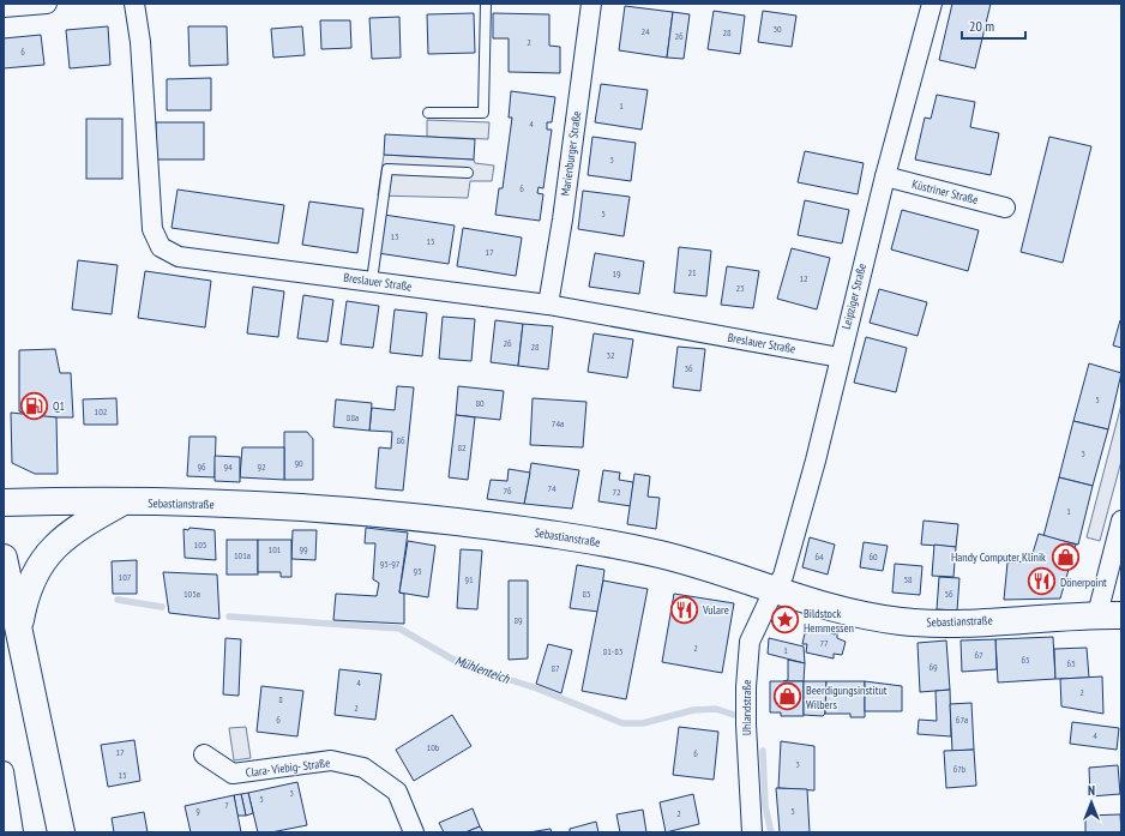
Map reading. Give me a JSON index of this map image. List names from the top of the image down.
{
  "streets": {
    "street": [
      "Marienburger Straße",
      "Küstriner Straße",
      "Breslauer Straße",
      "Leipziger Straße",
      "Sebastianstraße",
      "Uhlandstraße",
      "Clara- Viebig- Straße"
    ]
  },
  "crossings": [
    ["Marienburger Straße", "Breslauer Straße"],
    ["Küstriner Straße", "Leipziger Straße"],
    ["Breslauer Straße", "Leipziger Straße"],
    ["Leipziger Straße", "Sebastianstraße"],
    ["Leipziger Straße", "Uhlandstraße"],
    ["Sebastianstraße", "Uhlandstraße"]
  ],
  "water": ["Mühlenteich"],
  "places": {
    "fuel station": ["Q1"],
    "shop": ["Handy Computer Klinik", "Beerdigungsinstitut Wilbers"],
    "restaurant": ["Dönerpoint", "Vulare"],
    "place": ["Bildstock Hemmessen"]
  },
  "house_numbers": [
    "30",
    "24",
    "28",
    "26",
    "2",
    "6",
    "1",
    "4",
    "3",
    "6",
    "5",
    "13",
    "15",
    "17",
    "21",
    "19",
    "12",
    "23",
    "26",
    "28",
    "32",
    "36",
    "5",
    "80",
    "102",
    "88a",
    "74a",
    "86",
    "82",
    "3",
    "90",
    "96",
    "94",
    "92",
    "74",
    "76",
    "72",
    "1",
    "105",
    "101",
    "99",
    "101a",
    "64",
    "60",
    "95-97",
    "93",
    "107",
    "91",
    "58",
    "105a",
    "85",
    "56",
    "89",
    "77",
    "2",
    "1",
    "81-83",
    "67",
    "65",
    "63",
    "69",
    "87",
    "4",
    "2",
    "8",
    "2",
    "6",
    "67a",
    "4",
    "10b",
    "17",
    "6",
    "3",
    "67b",
    "15",
    "3",
    "5",
    "7",
    "9",
    "5",
    "2"
  ],
  "scale_bar": "20 m",
  "north": "top"
}
